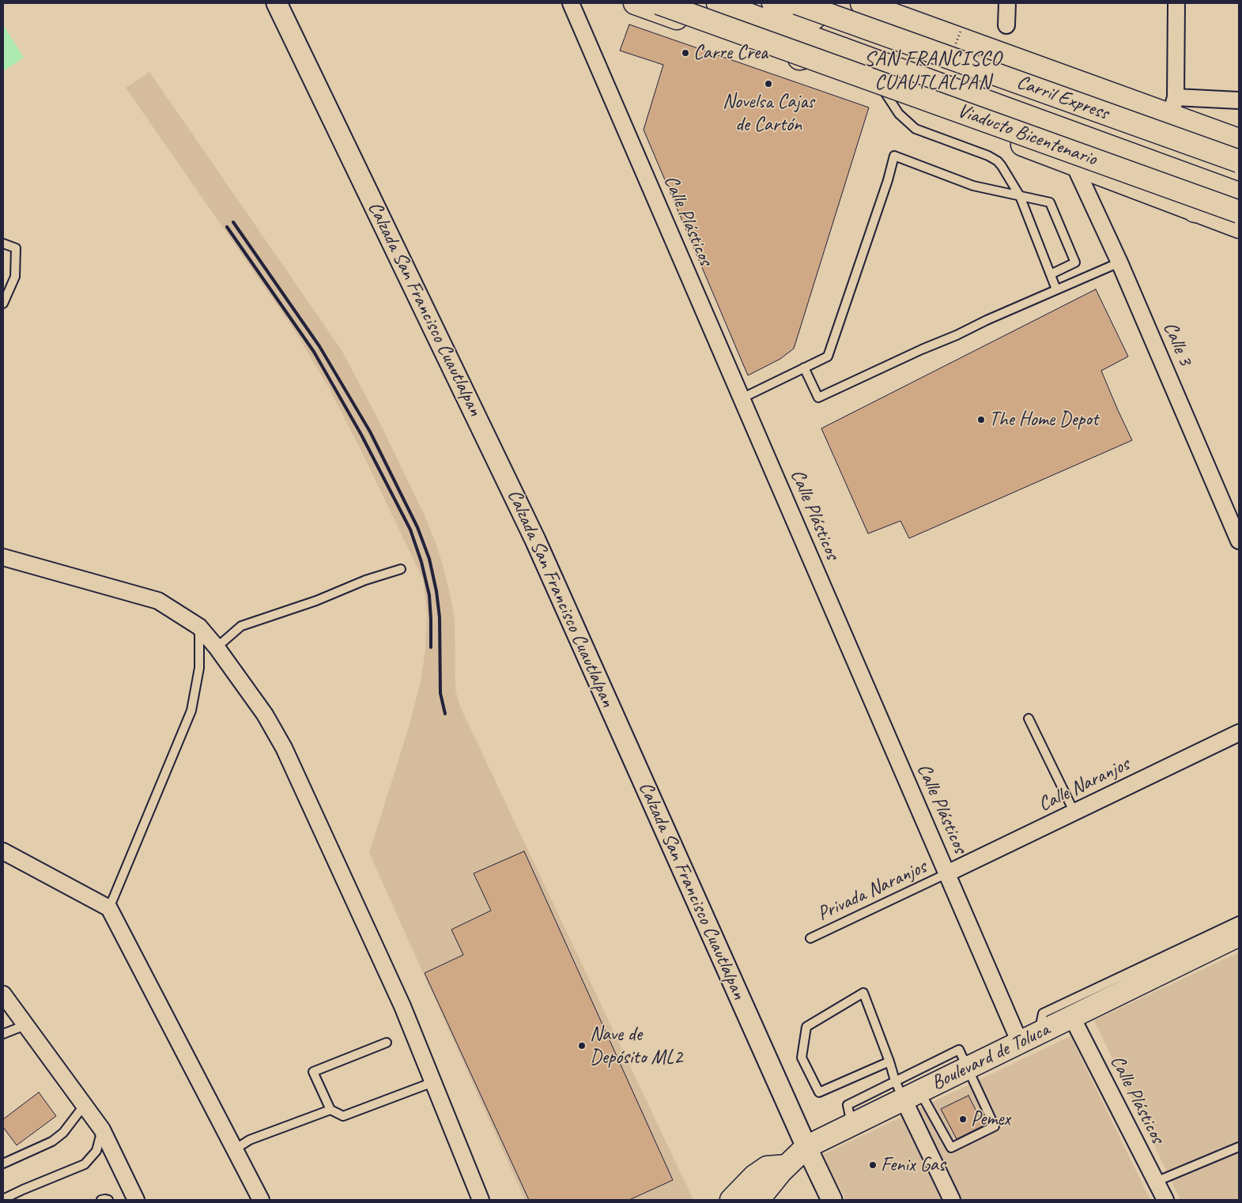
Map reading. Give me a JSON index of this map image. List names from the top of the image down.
{
  "streets": {
    "main road": ["Carril Express", "Viaducto Bicentenario", "Boulevard de Toluca"],
    "street": [
      "Calle Plásticos",
      "Calzada San Francisco Cuautlalpan",
      "Calle 3",
      "Calle Naranjos"
    ],
    "lane": ["Privada Naranjos"]
  },
  "crossings": [
    ["Calle Plásticos", "Calle Naranjos"],
    ["Calle Plásticos", "Privada Naranjos"],
    ["Calle Plásticos", "Boulevard de Toluca"],
    ["Calzada San Francisco Cuautlalpan", "Boulevard de Toluca"],
    ["Calle Naranjos", "Privada Naranjos"]
  ],
  "districts": ["SAN FRANCISCO CUAUTLALPAN"],
  "places": [
    "Carre Crea",
    "Novelsa Cajas de Cartón",
    "The Home Depot",
    "Nave de Depósito ML2",
    "Pemex",
    "Fenix Gas"
  ]
}
